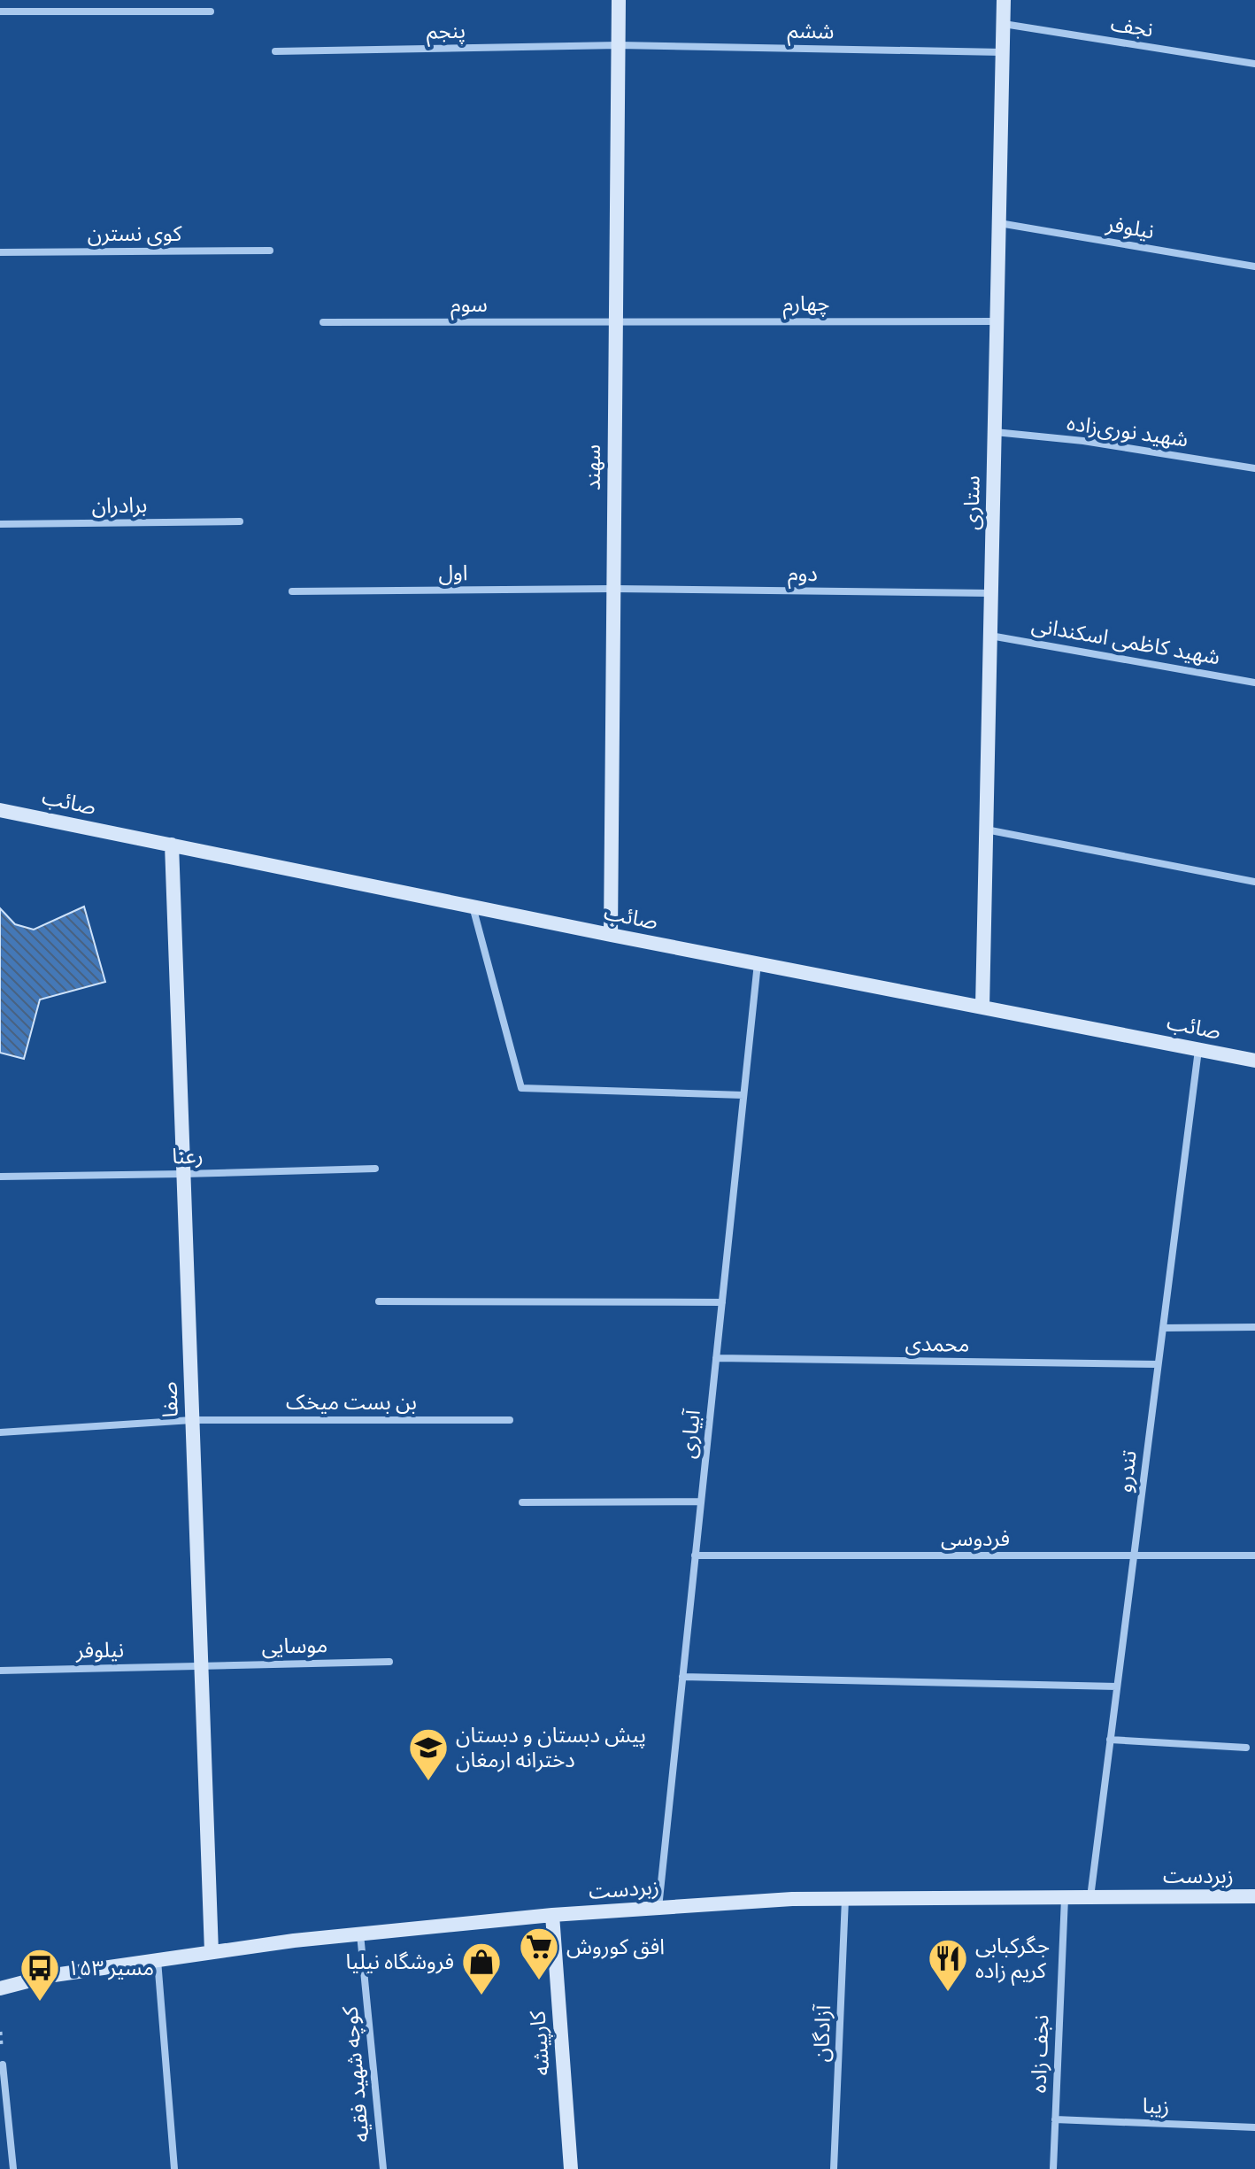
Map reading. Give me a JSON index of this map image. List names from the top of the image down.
{
  "streets": {
    "street": [
      "نجف",
      "پنجم",
      "ششم",
      "نیلوفر",
      "کوی نسترن",
      "چهارم",
      "سوم",
      "شهید نوری‌زاده",
      "سهند",
      "ستاری",
      "برادران",
      "اول",
      "دوم",
      "شهید کاظمی اسکندانی",
      "صائب",
      "رعنا",
      "محمدی",
      "صفا",
      "بن بست میخک",
      "آبیاری",
      "تندرو",
      "فردوسی",
      "موسایی",
      "زبردست",
      "آزادگان",
      "کارپیشه",
      "نجف زاده",
      "کوچه شهید فقیه",
      "زیبا"
    ]
  },
  "crossings": [
    ["نجف", "ستاری"],
    ["پنجم", "ششم"],
    ["پنجم", "سهند"],
    ["ششم", "سهند"],
    ["ششم", "ستاری"],
    ["نیلوفر", "ستاری"],
    ["نیلوفر", "صفا"],
    ["نیلوفر", "موسایی"],
    ["چهارم", "سوم"],
    ["چهارم", "سهند"],
    ["چهارم", "ستاری"],
    ["سوم", "سهند"],
    ["شهید نوری‌زاده", "ستاری"],
    ["سهند", "اول"],
    ["سهند", "دوم"],
    ["سهند", "صائب"],
    ["ستاری", "دوم"],
    ["ستاری", "شهید کاظمی اسکندانی"],
    ["ستاری", "صائب"],
    ["اول", "دوم"],
    ["صائب", "صفا"],
    ["صائب", "آبیاری"],
    ["صائب", "تندرو"],
    ["رعنا", "صفا"],
    ["محمدی", "آبیاری"],
    ["محمدی", "تندرو"],
    ["صفا", "بن بست میخک"],
    ["صفا", "موسایی"],
    ["صفا", "زبردست"],
    ["آبیاری", "فردوسی"],
    ["آبیاری", "زبردست"],
    ["تندرو", "فردوسی"],
    ["تندرو", "زبردست"],
    ["زبردست", "آزادگان"],
    ["زبردست", "کارپیشه"],
    ["زبردست", "نجف زاده"],
    ["زبردست", "کوچه شهید فقیه"],
    ["نجف زاده", "زیبا"]
  ],
  "places": {
    "school or university": ["پیش دبستان و دبستان دخترانه ارمغان"],
    "supermarket": ["افق کوروش"],
    "restaurant": ["جگرکبابی کریم زاده"],
    "shop": ["فروشگاه نیلیا"],
    "bus stop": ["مسیر ۱۵۳"]
  }
}
